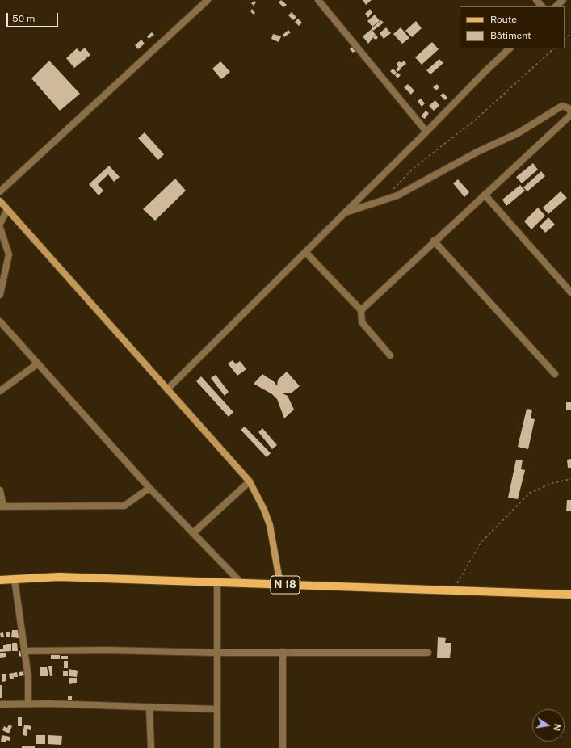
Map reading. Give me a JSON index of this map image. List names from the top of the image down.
{
  "streets": {
    "main road": ["N 18"]
  },
  "legend": ["Route", "Bâtiment"],
  "scale_bar": "50 m",
  "north": "right"
}
